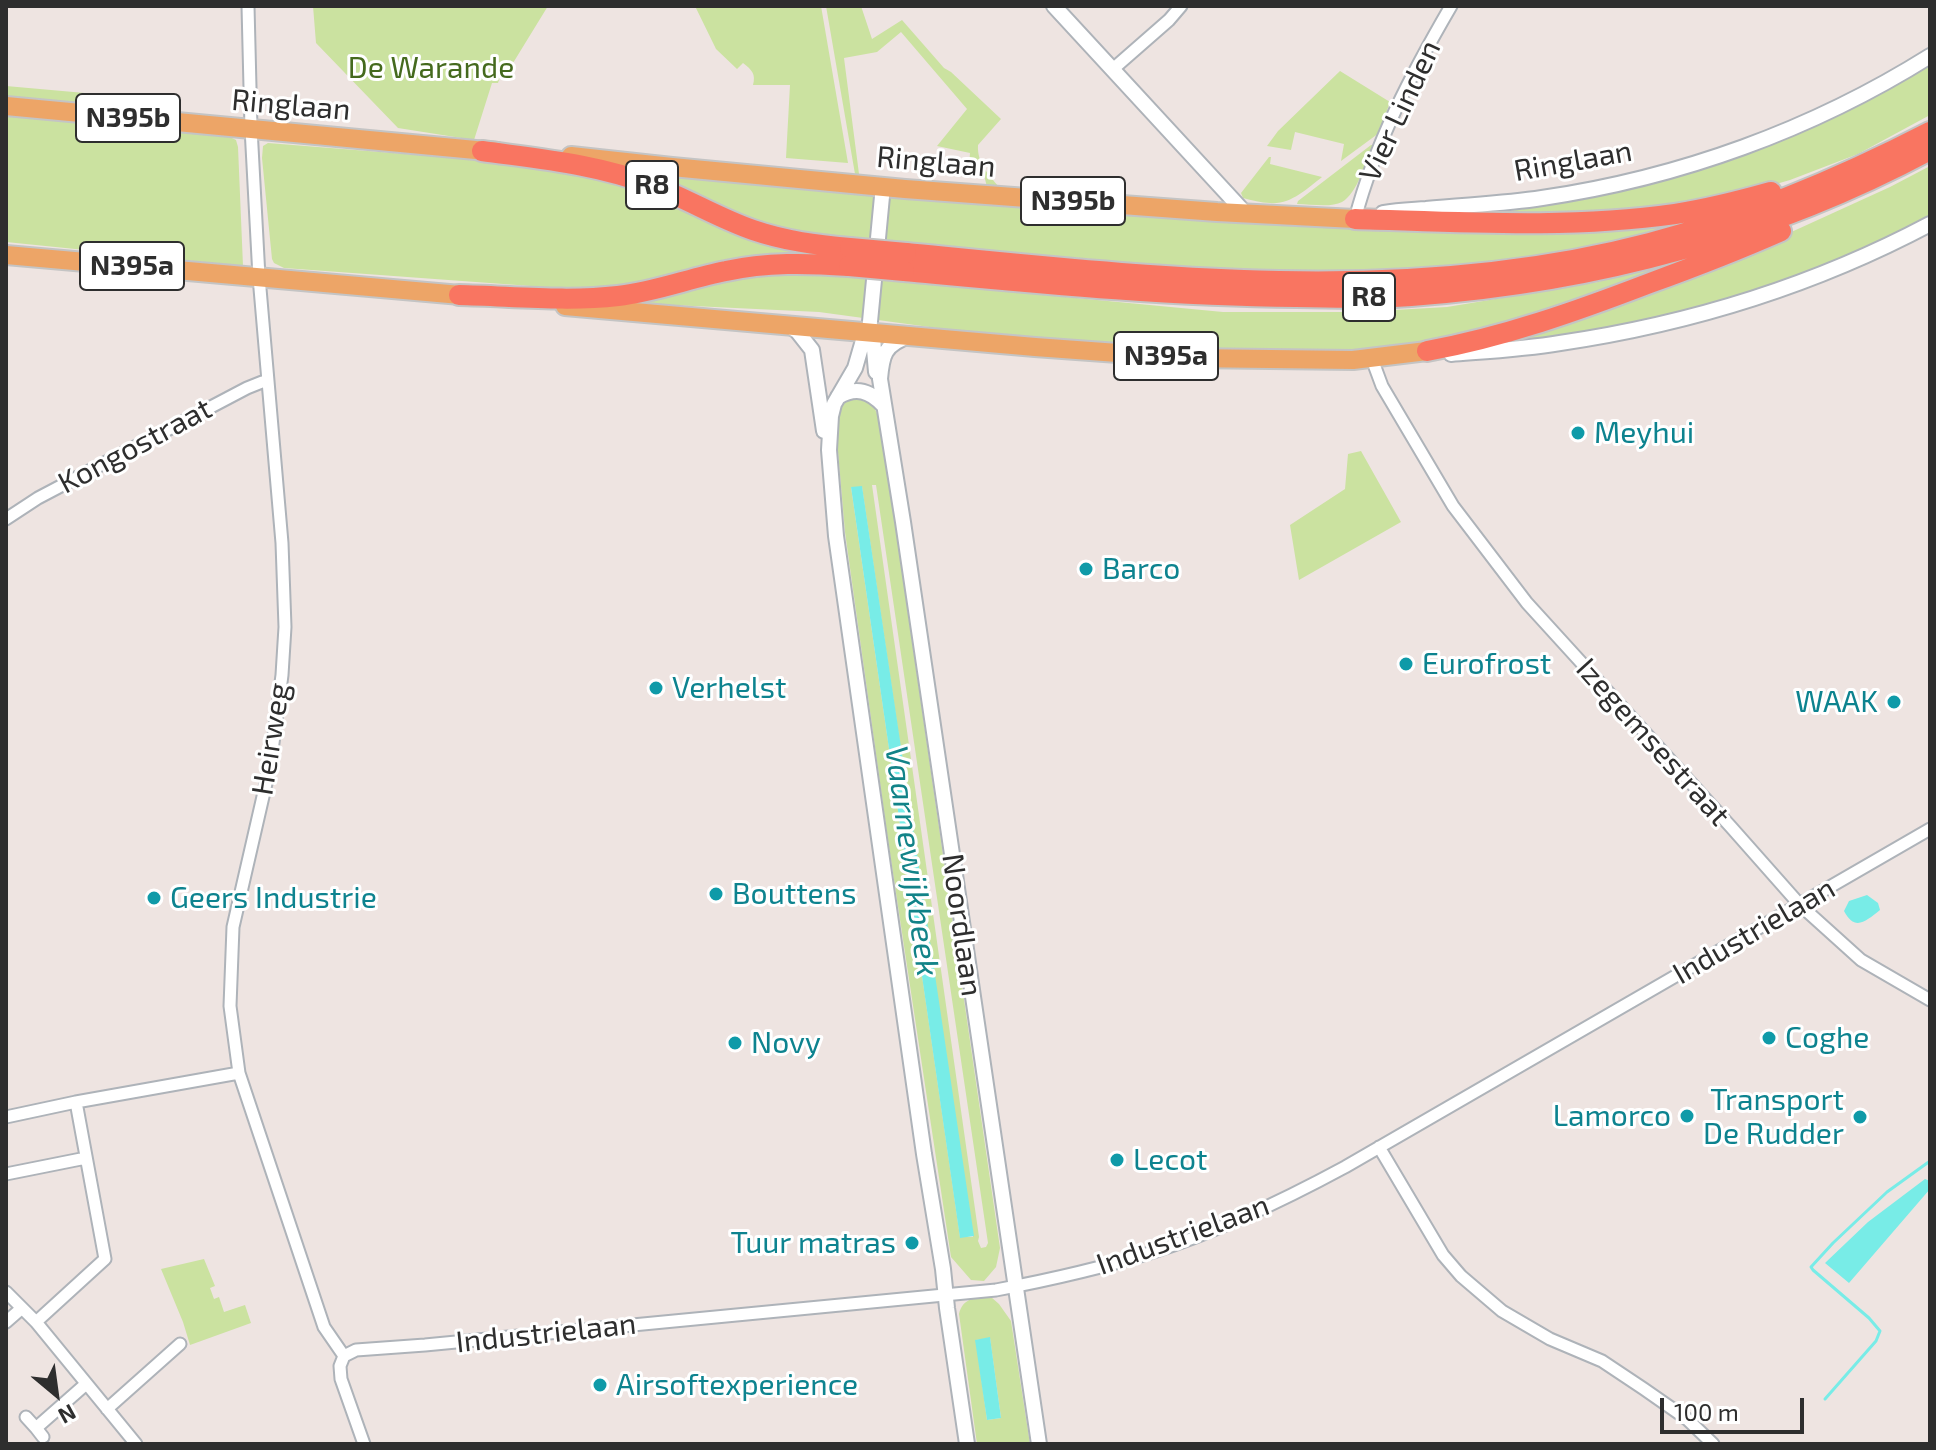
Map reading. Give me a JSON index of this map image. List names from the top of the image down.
{
  "streets": {
    "highway": ["R8"],
    "main road": ["Ringlaan", "N395b", "N395a"],
    "street": [
      "Vier Linden",
      "Kongostraat",
      "Heirweg",
      "Izegemsestraat",
      "Noordlaan",
      "Industrielaan"
    ]
  },
  "crossings": [
    ["Ringlaan", "Vier Linden"],
    ["Ringlaan", "R8"],
    ["Ringlaan", "Heirweg"],
    ["Ringlaan", "Noordlaan"],
    ["Vier Linden", "R8"],
    ["R8", "N395a"],
    ["N395a", "Heirweg"],
    ["N395a", "Izegemsestraat"],
    ["N395a", "Noordlaan"],
    ["Kongostraat", "Heirweg"],
    ["Heirweg", "Industrielaan"],
    ["Izegemsestraat", "Industrielaan"],
    ["Noordlaan", "Industrielaan"]
  ],
  "water": ["Vaarnewijkbeek"],
  "parks": ["De Warande"],
  "places": [
    "Meyhui",
    "Barco",
    "Eurofrost",
    "Verhelst",
    "WAAK",
    "Bouttens",
    "Geers Industrie",
    "Coghe",
    "Novy",
    "Lamorco",
    "Transport De Rudder",
    "Lecot",
    "Tuur matras",
    "Airsoftexperience"
  ],
  "scale_bar": "100 m",
  "north": "bottom right"
}
